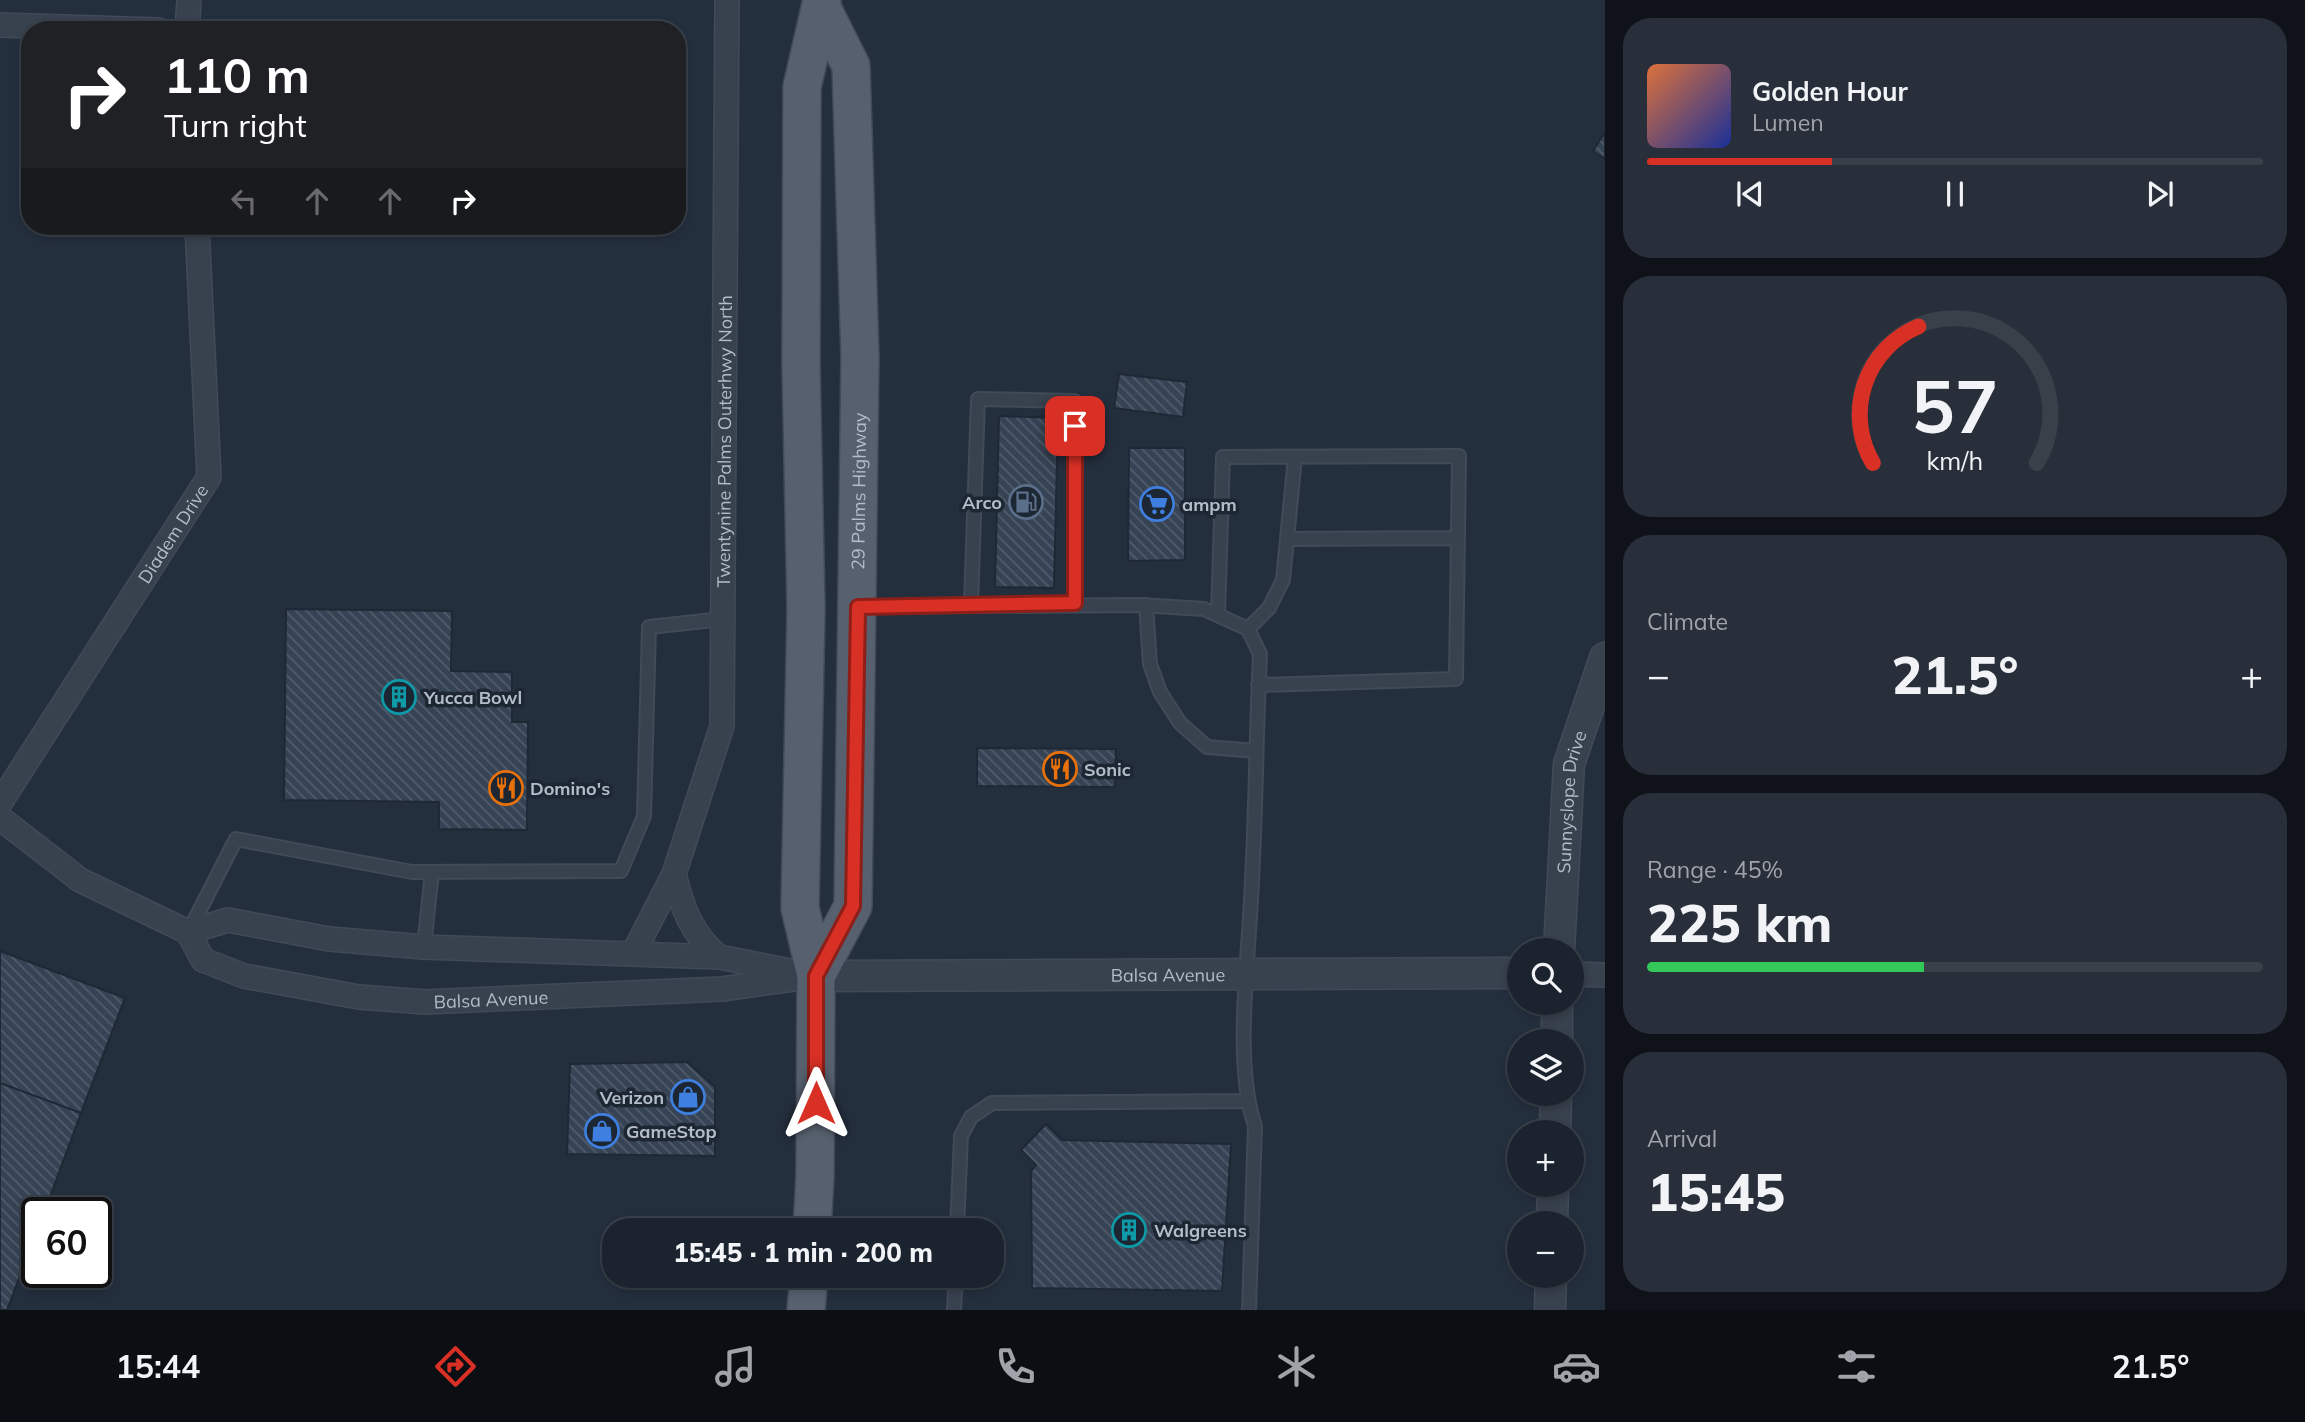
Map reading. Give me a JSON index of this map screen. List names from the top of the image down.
{
  "streets": {
    "main road": ["29 Palms Highway"],
    "street": [
      "Twentynine Palms Outerhwy North",
      "Diadem Drive",
      "Sunnyslope Drive",
      "Balsa Avenue"
    ]
  },
  "crossings": [
    ["Twentynine Palms Outerhwy North", "Balsa Avenue"],
    ["29 Palms Highway", "Balsa Avenue"]
  ],
  "places": {
    "fuel station": ["Arco"],
    "supermarket": ["ampm"],
    "building": ["Yucca Bowl", "Walgreens"],
    "restaurant": ["Sonic", "Domino's"],
    "shop": ["Verizon", "GameStop"]
  },
  "page": {
    "turn": ["110 m", "Turn right"],
    "song": ["Golden Hour", "Lumen"],
    "tile": [
      "Climate",
      ["Range · 45%", "225 km"],
      ["Arrival", "15:45"]
    ],
    "heat": ["−", "21.5°", "+"],
    "map_buttons": ["+", "−"],
    "limit": "60",
    "trip": "15:45 · 1 min · 200 m",
    "tabs": ["15:44", "21.5°"],
    "gauge": ["57", "km/h"]
  }
}
